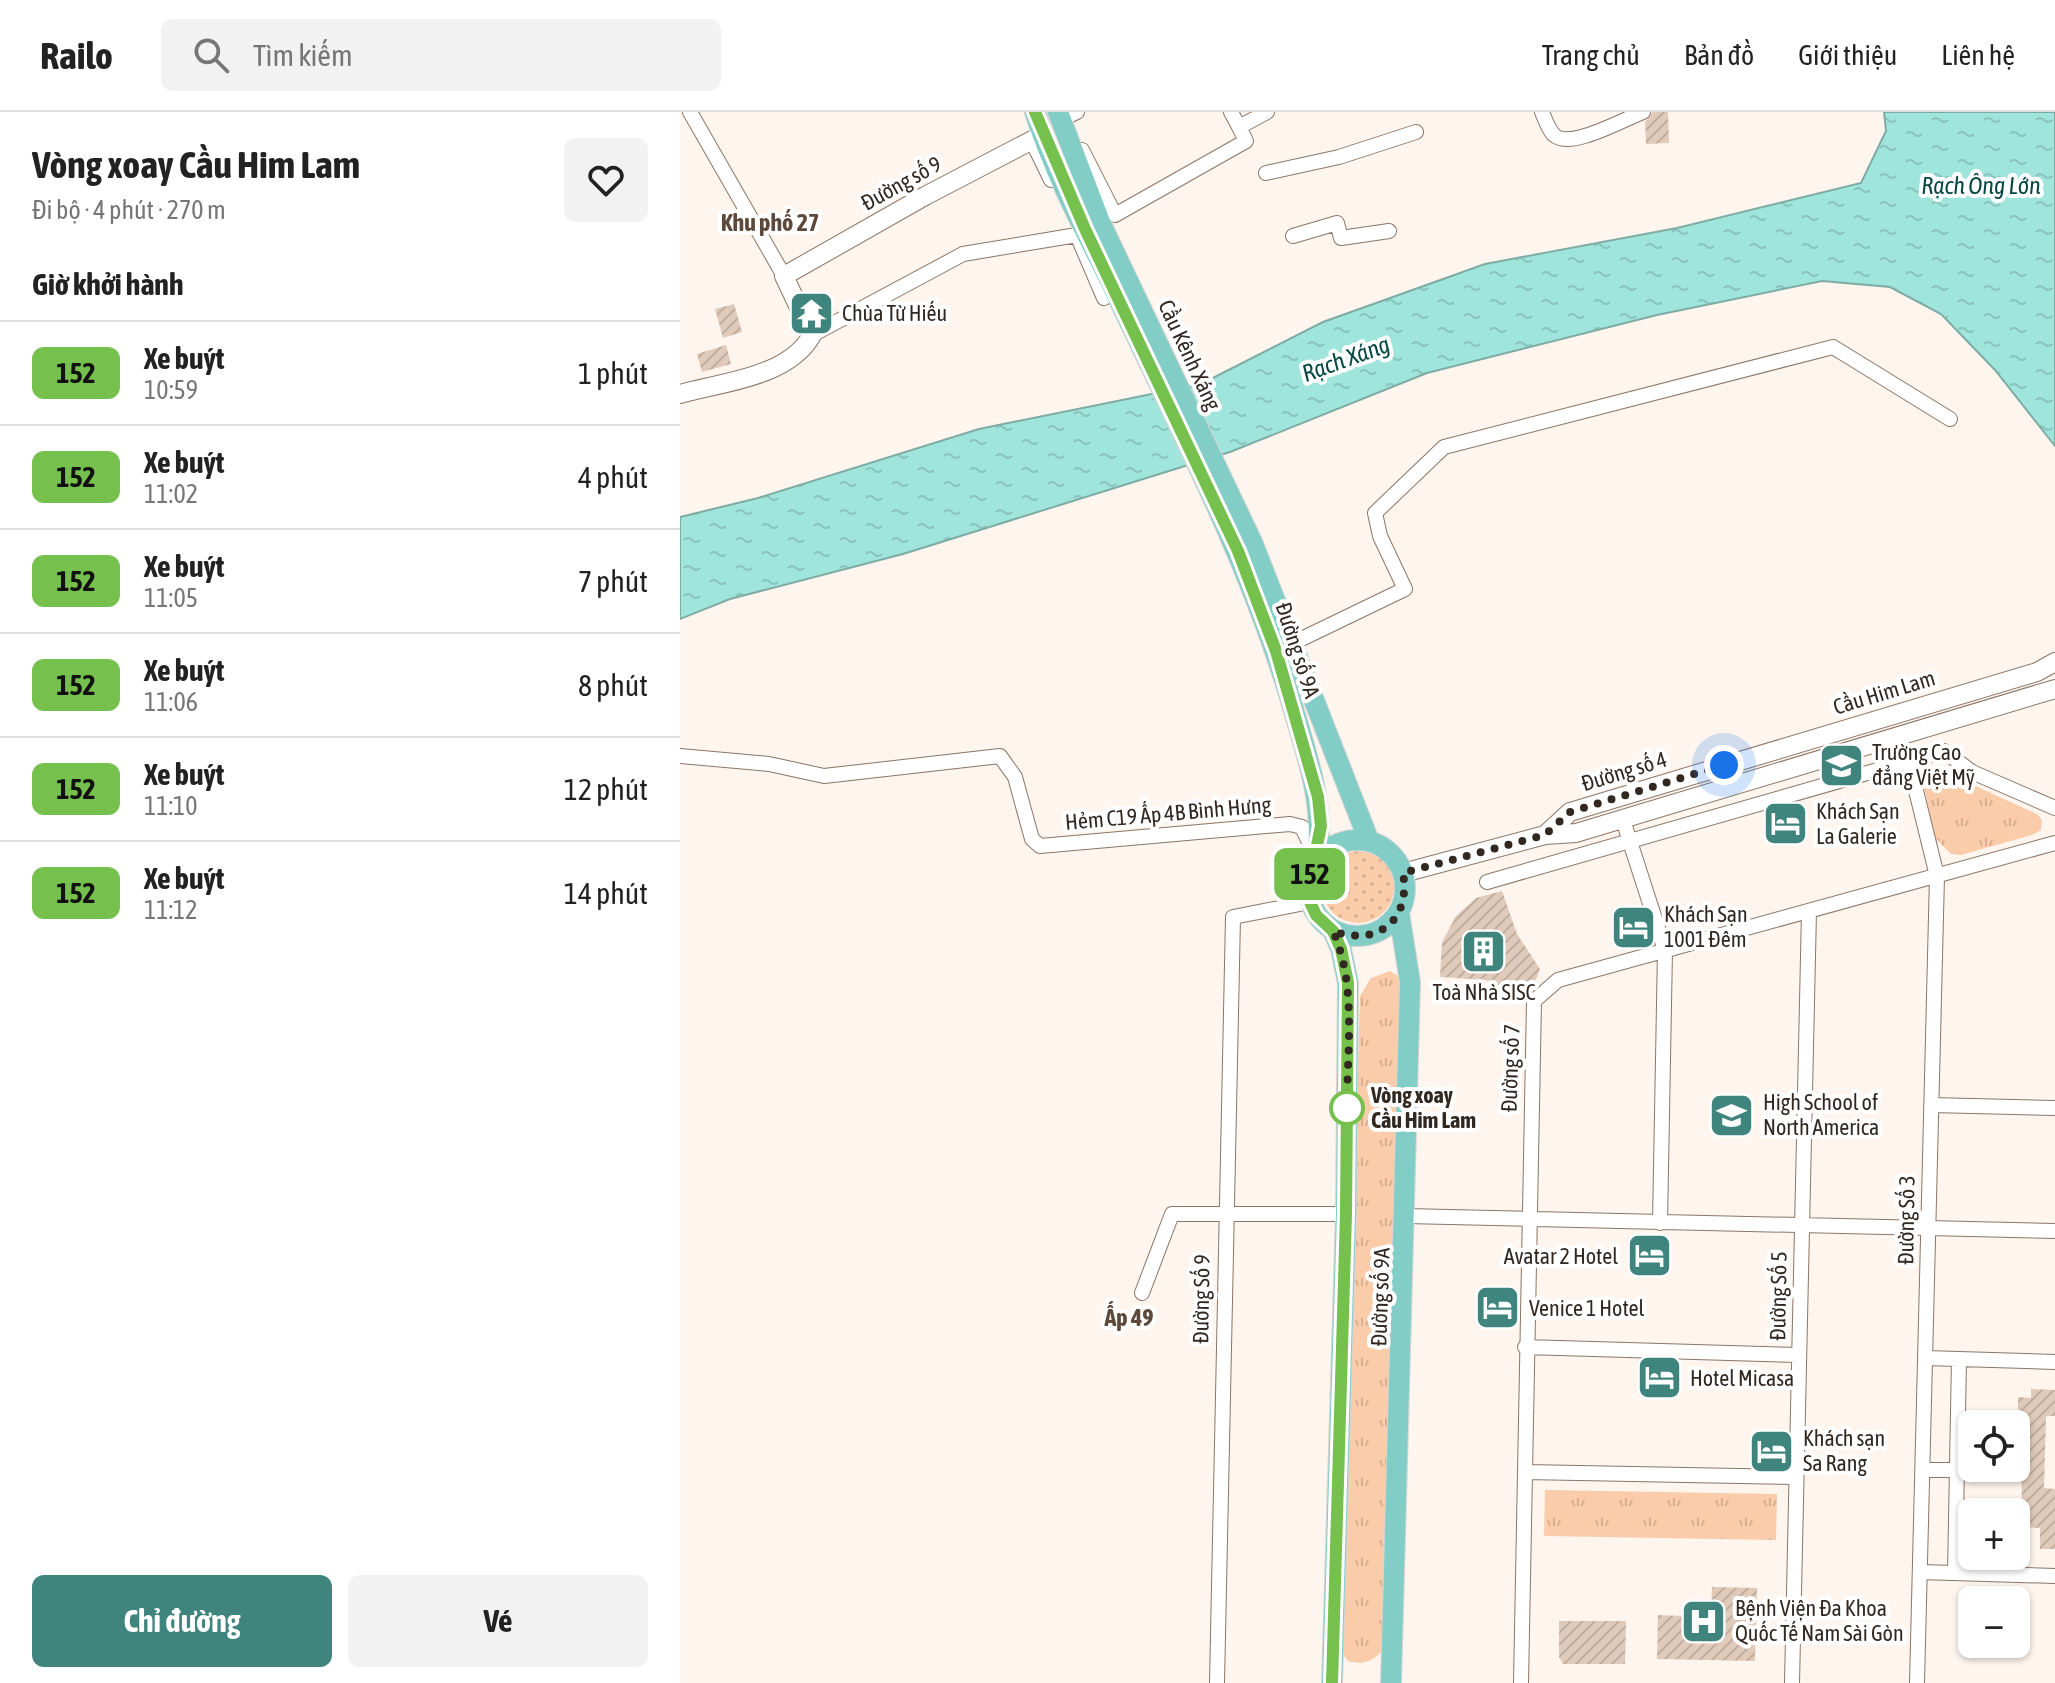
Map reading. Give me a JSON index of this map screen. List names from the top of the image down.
{
  "streets": {
    "main road": [
      "Đường số 9",
      "Cầu Kênh Xáng",
      "Đường số 9A",
      "Cầu Him Lam",
      "Đường số 4"
    ],
    "street": [
      "Hẻm C19 Ấp 4B Bình Hưng",
      "Đường số 7",
      "Đường Số 3",
      "Đường Số 5",
      "Đường Số 9"
    ]
  },
  "crossings": [
    ["Cầu Kênh Xáng", "Đường số 9A"],
    ["Đường số 9A", "Đường số 4"],
    ["Đường số 9A", "Hẻm C19 Ấp 4B Bình Hưng"],
    ["Đường số 9A", "Đường Số 9"],
    ["Cầu Him Lam", "Đường số 4"],
    ["Đường số 4", "Hẻm C19 Ấp 4B Bình Hưng"],
    ["Đường số 4", "Đường Số 9"],
    ["Hẻm C19 Ấp 4B Bình Hưng", "Đường Số 9"],
    ["Đường số 7", "Đường Số 3"],
    ["Đường số 7", "Đường Số 5"]
  ],
  "districts": ["Khu phố 27", "Ấp 49"],
  "water": ["Rạch Ông Lớn", "Rạch Xáng"],
  "places": {
    "temple": ["Chùa Từ Hiếu"],
    "school or university": ["Trường Cao đẳng Việt Mỹ", "High School of North America"],
    "hotel": [
      "Khách Sạn La Galerie",
      "Khách Sạn 1001 Đêm",
      "Avatar 2 Hotel",
      "Venice 1 Hotel",
      "Hotel Micasa",
      "Khách sạn Sa Rang"
    ],
    "building": ["Toà Nhà SISC"],
    "other": ["Vòng xoay Cầu Him Lam"],
    "hospital": ["Bệnh Viện Đa Khoa Quốc Tế Nam Sài Gòn"]
  },
  "lines": ["bus line 152"],
  "page": {
    "header": "Railo",
    "search": "Tìm kiếm",
    "nav": [
      "Trang chủ",
      "Bản đồ",
      "Giới thiệu",
      "Liên hệ"
    ],
    "heading": [
      ["Vòng xoay Cầu Him Lam", "Đi bộ · 4 phút · 270 m"],
      "Giờ khởi hành"
    ],
    "on_map": "152",
    "list": [
      {
        "mark": "152",
        "name": "Xe buýt",
        "note": "10:59",
        "value": "1 phút"
      },
      {
        "mark": "152",
        "name": "Xe buýt",
        "note": "11:02",
        "value": "4 phút"
      },
      {
        "mark": "152",
        "name": "Xe buýt",
        "note": "11:05",
        "value": "7 phút"
      },
      {
        "mark": "152",
        "name": "Xe buýt",
        "note": "11:06",
        "value": "8 phút"
      },
      {
        "mark": "152",
        "name": "Xe buýt",
        "note": "11:10",
        "value": "12 phút"
      },
      {
        "mark": "152",
        "name": "Xe buýt",
        "note": "11:12",
        "value": "14 phút"
      }
    ],
    "map_buttons": ["+", "−"],
    "buttons": ["Chỉ đường", "Vé"]
  }
}
